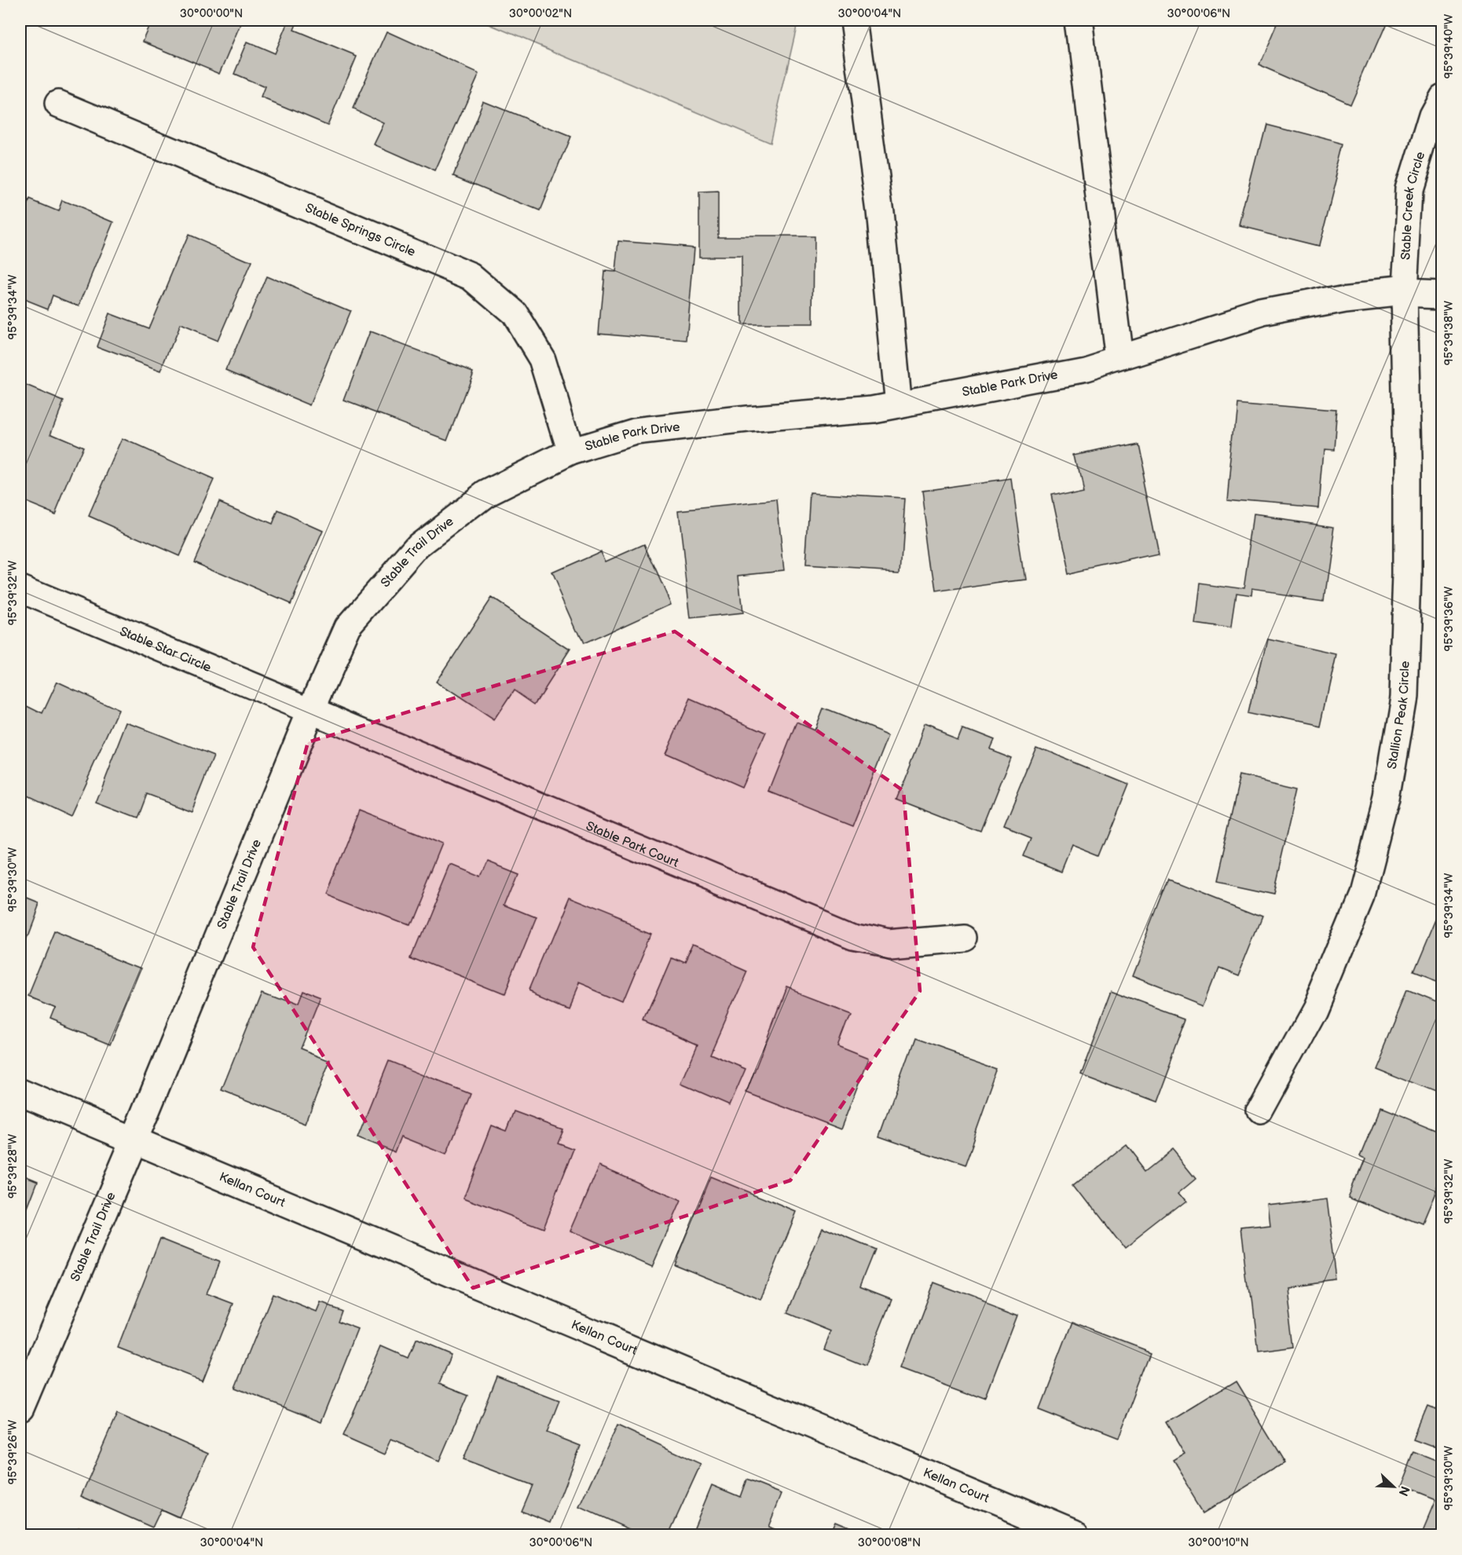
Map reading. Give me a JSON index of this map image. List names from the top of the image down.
{
  "streets": {
    "street": [
      "Stable Creek Circle",
      "Stable Springs Circle",
      "Stable Park Drive",
      "Stable Trail Drive",
      "Stable Star Circle",
      "Stallion Peak Circle",
      "Stable Park Court",
      "Kellan Court"
    ]
  },
  "crossings": [
    ["Stable Creek Circle", "Stable Park Drive"],
    ["Stable Creek Circle", "Stallion Peak Circle"],
    ["Stable Springs Circle", "Stable Park Drive"],
    ["Stable Springs Circle", "Stable Trail Drive"],
    ["Stable Park Drive", "Stable Trail Drive"],
    ["Stable Park Drive", "Stallion Peak Circle"],
    ["Stable Trail Drive", "Stable Star Circle"],
    ["Stable Trail Drive", "Stable Park Court"],
    ["Stable Trail Drive", "Kellan Court"],
    ["Stable Star Circle", "Stable Park Court"]
  ],
  "north": "bottom right",
  "coordinates": [
    "30°00'00\"N",
    "30°00'02\"N",
    "30°00'04\"N",
    "30°00'06\"N",
    "95°39'40\"W",
    "95°39'34\"W",
    "95°39'38\"W",
    "95°39'32\"W",
    "95°39'36\"W",
    "95°39'30\"W",
    "95°39'28\"W",
    "95°39'26\"W",
    "30°00'08\"N",
    "30°00'10\"N"
  ]
}
